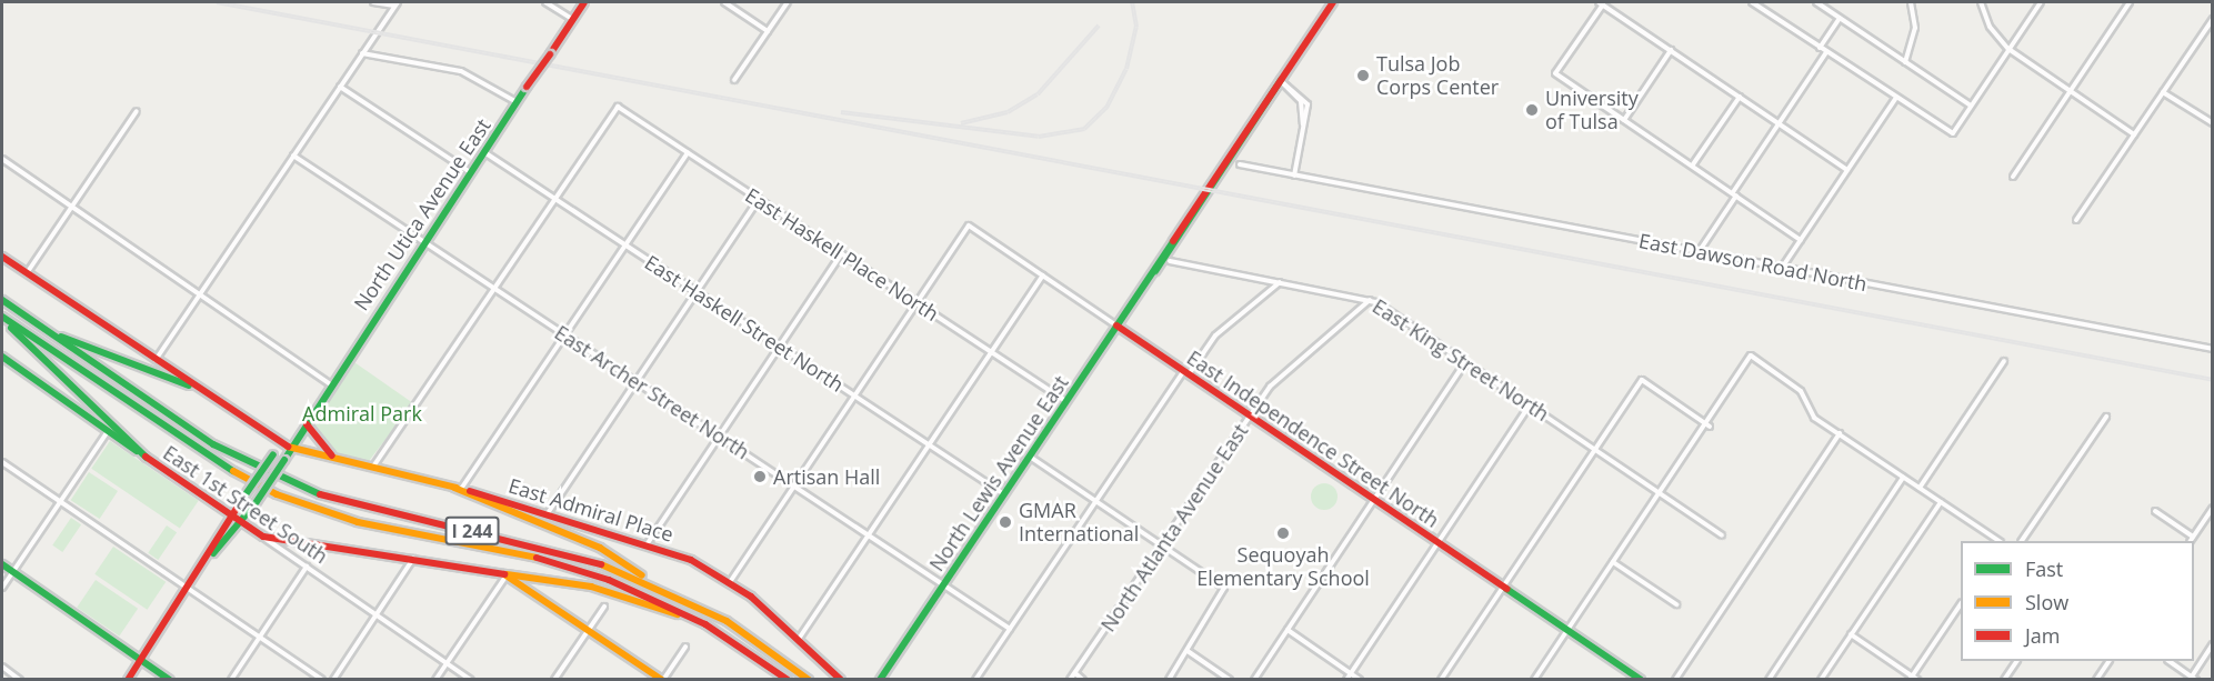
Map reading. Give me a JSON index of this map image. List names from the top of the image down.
{
  "streets": {
    "main road": [
      "North Utica Avenue East",
      "East Independence Street North",
      "North Lewis Avenue East",
      "East 1st Street South",
      "East Admiral Place",
      "I 244"
    ],
    "street": [
      "East Haskell Place North",
      "East Dawson Road North",
      "East Haskell Street North",
      "East King Street North",
      "East Archer Street North",
      "North Atlanta Avenue East"
    ]
  },
  "crossings": [
    ["North Utica Avenue East", "East Haskell Street North"],
    ["North Utica Avenue East", "East Archer Street North"],
    ["North Utica Avenue East", "East 1st Street South"],
    ["North Utica Avenue East", "East Admiral Place"],
    ["East Haskell Place North", "East Haskell Street North"],
    ["East Haskell Place North", "East Independence Street North"],
    ["East Haskell Place North", "North Lewis Avenue East"],
    ["East Haskell Street North", "North Lewis Avenue East"],
    ["East King Street North", "North Atlanta Avenue East"],
    ["East Archer Street North", "North Lewis Avenue East"],
    ["East Independence Street North", "North Lewis Avenue East"],
    ["East Independence Street North", "North Atlanta Avenue East"]
  ],
  "parks": ["Admiral Park"],
  "places": [
    "Tulsa Job Corps Center",
    "University of Tulsa",
    "Artisan Hall",
    "GMAR International",
    "Sequoyah Elementary School"
  ],
  "legend": ["Fast", "Slow", "Jam"]
}
